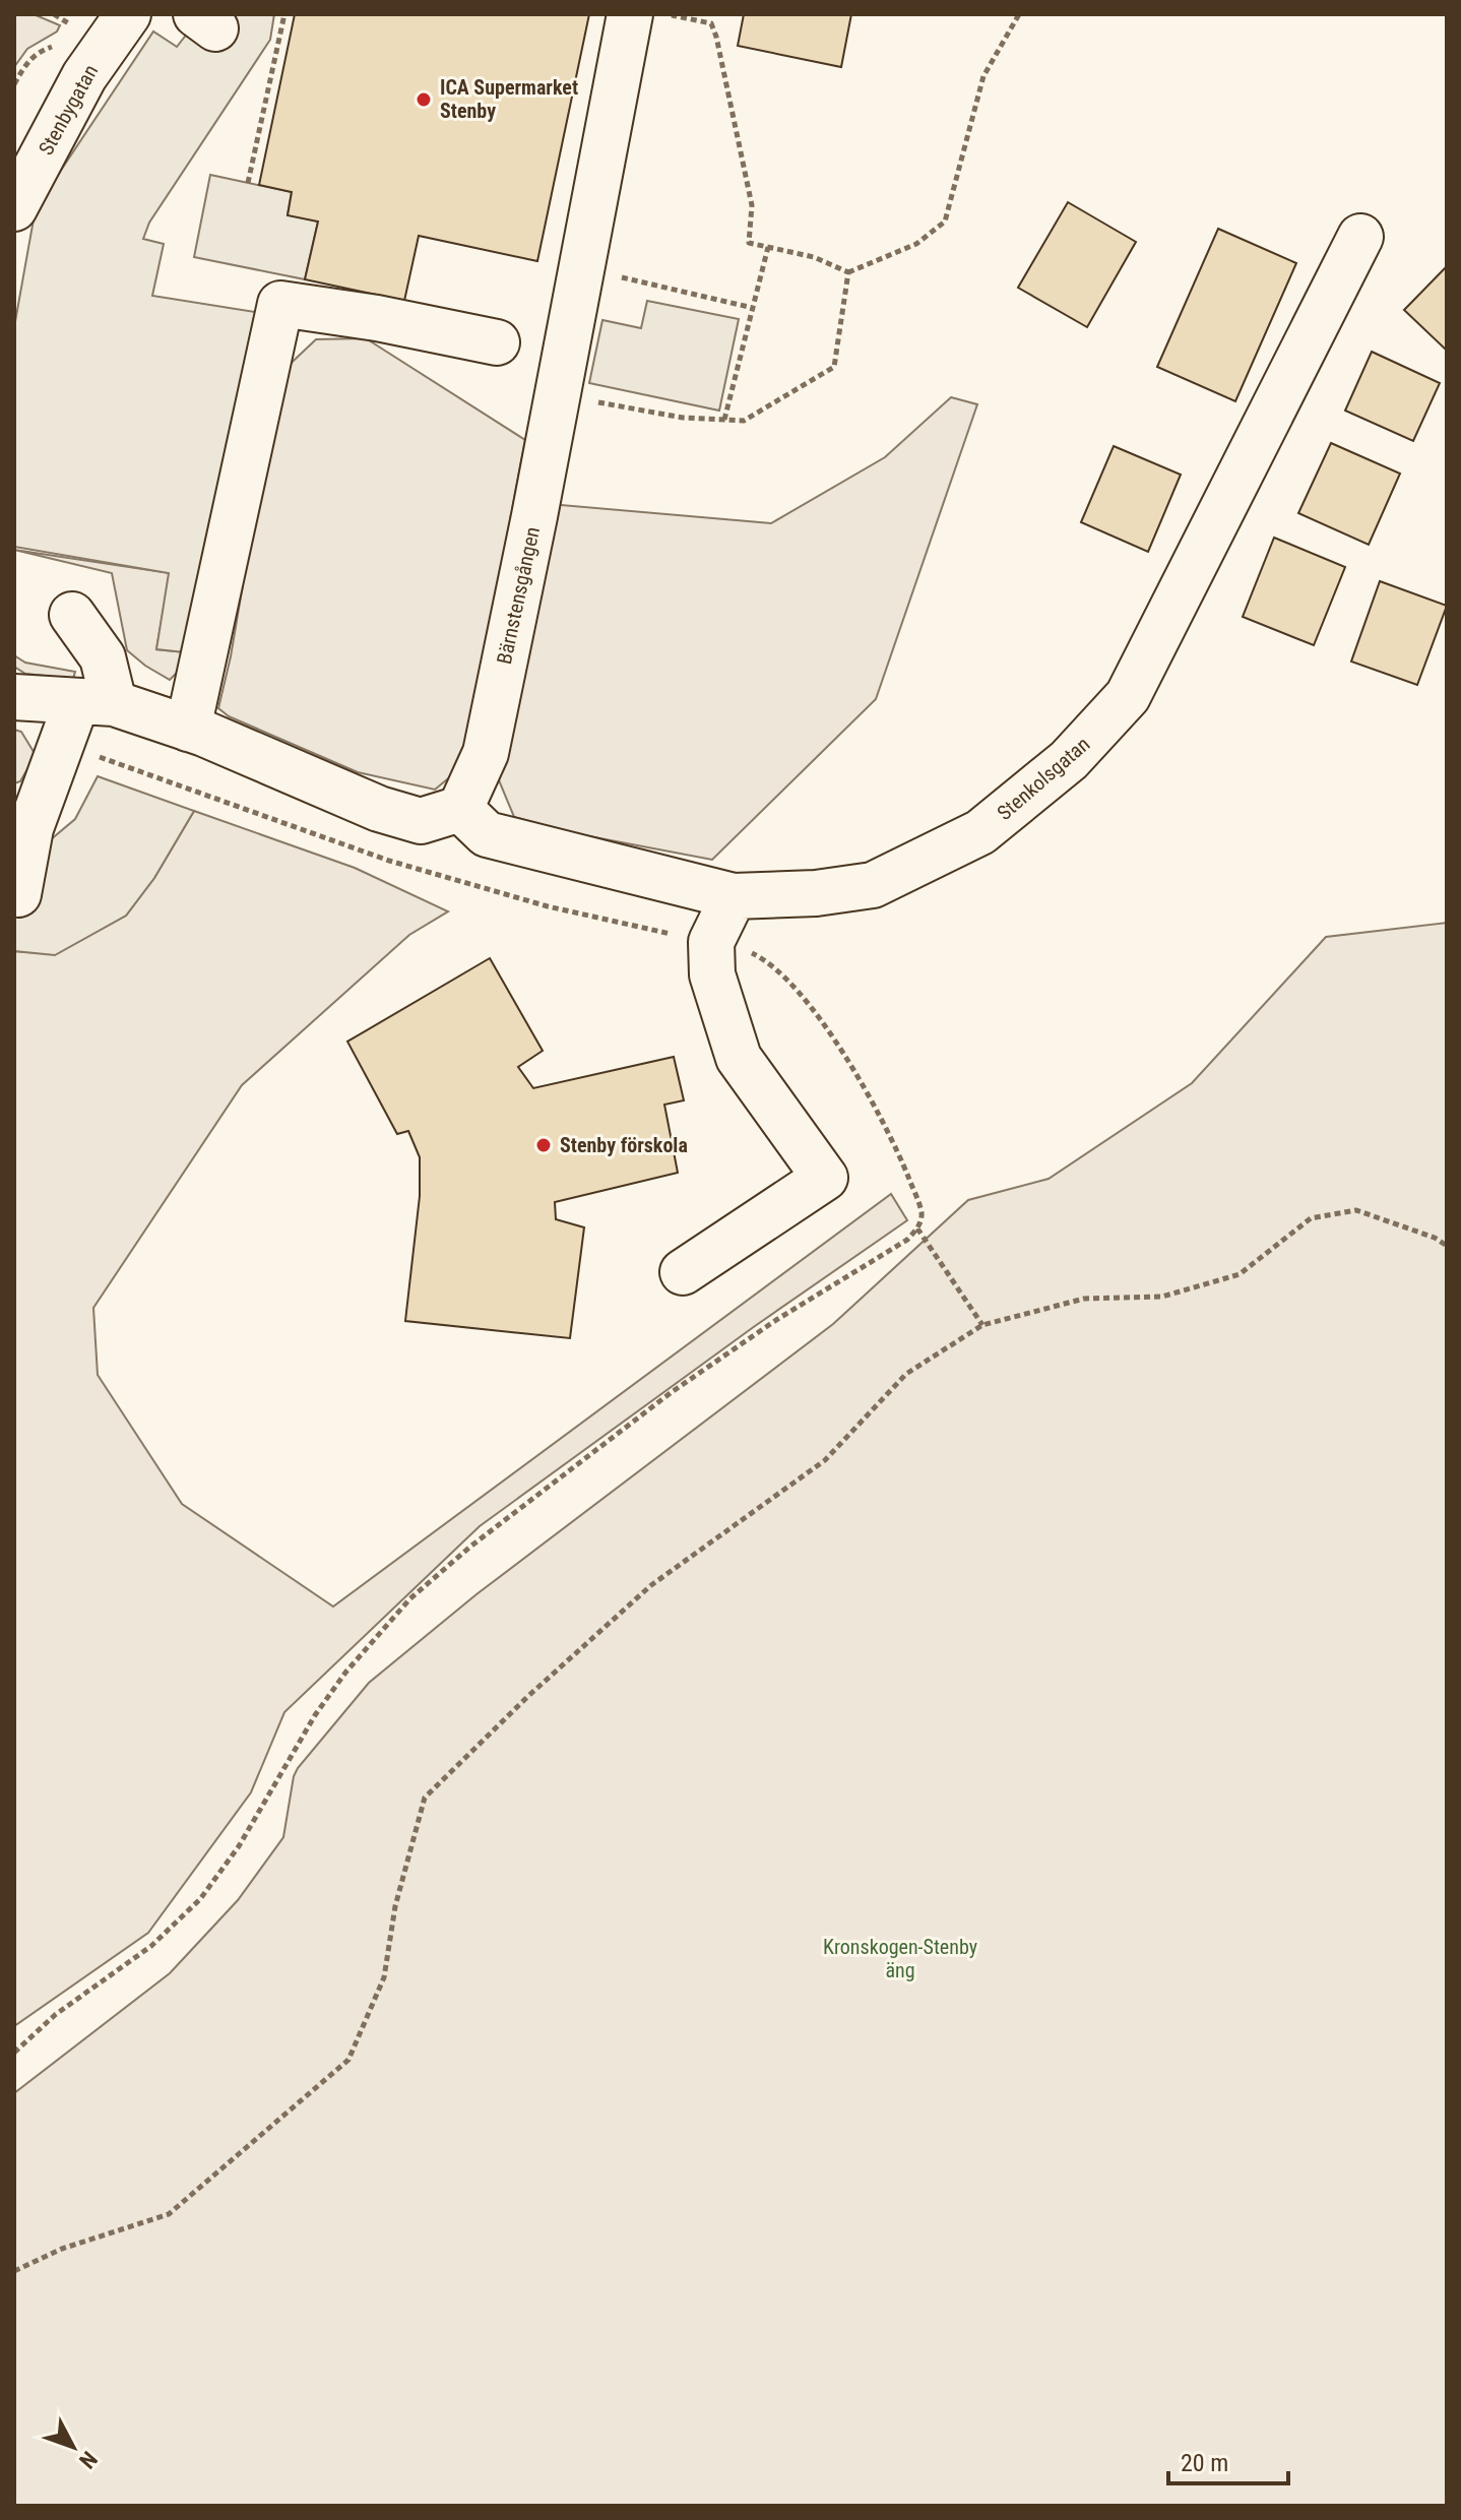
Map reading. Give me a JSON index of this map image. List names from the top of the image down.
{
  "streets": {
    "street": ["Stenbygatan", "Bärnstensgången", "Stenkolsgatan"]
  },
  "crossings": [
    ["Bärnstensgången", "Stenkolsgatan"]
  ],
  "parks": ["Kronskogen-Stenby äng"],
  "places": ["ICA Supermarket Stenby", "Stenby förskola"],
  "scale_bar": "20 m",
  "north": "bottom right"
}
